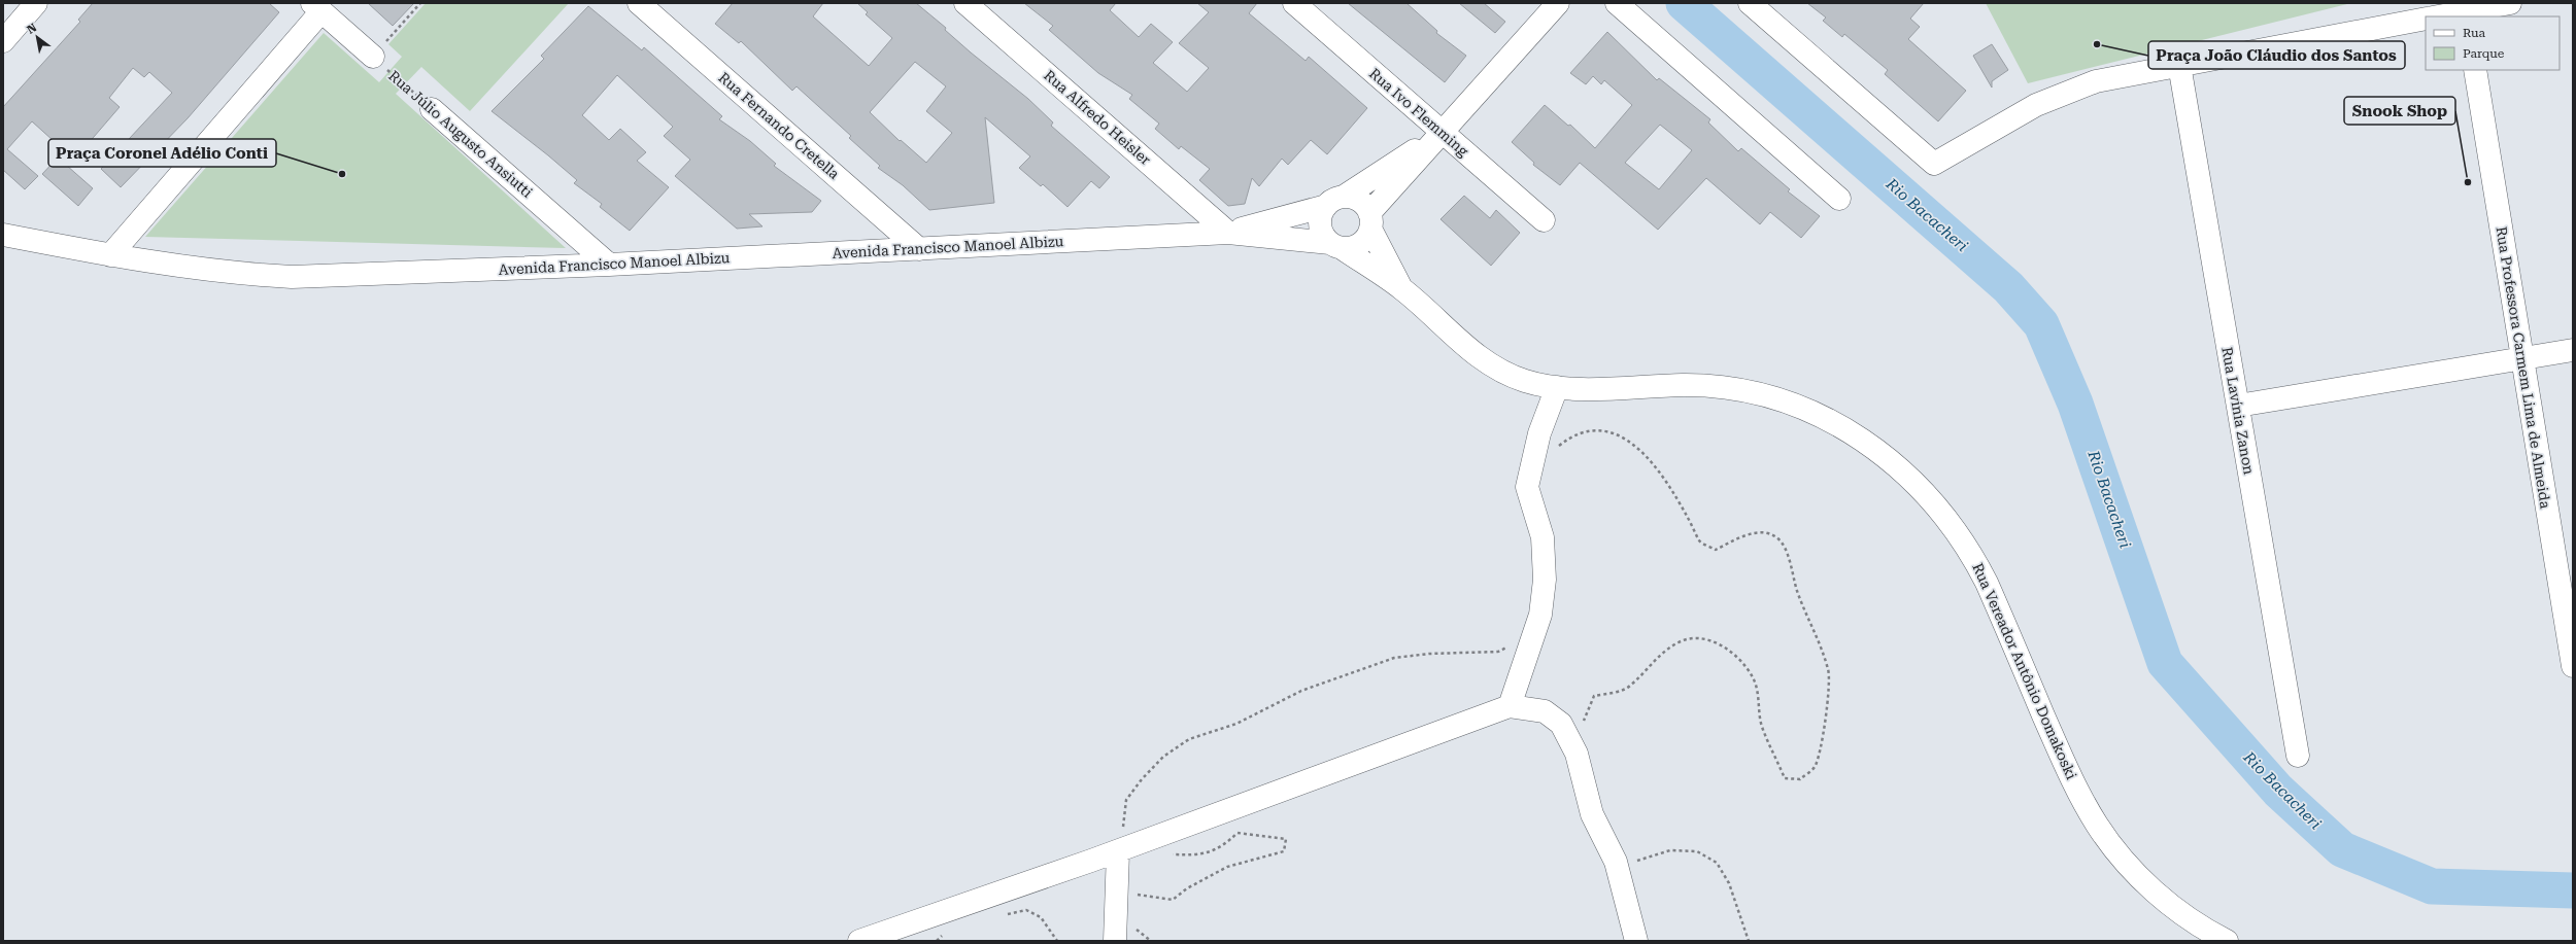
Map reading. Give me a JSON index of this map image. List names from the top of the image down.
{
  "streets": {
    "street": [
      "Rua Ivo Flemming",
      "Rua Alfredo Heisler",
      "Rua Fernando Cretella",
      "Rua Júlio Augusto Ansiutti",
      "Avenida Francisco Manoel Albizu",
      "Rua Professora Carmem Lima de Almeida",
      "Rua Lavínia Zanon",
      "Rua Vereador Antônio Domakoski"
    ]
  },
  "crossings": [
    ["Rua Ivo Flemming", "Avenida Francisco Manoel Albizu"],
    ["Rua Alfredo Heisler", "Avenida Francisco Manoel Albizu"],
    ["Rua Fernando Cretella", "Avenida Francisco Manoel Albizu"],
    ["Rua Júlio Augusto Ansiutti", "Avenida Francisco Manoel Albizu"],
    ["Avenida Francisco Manoel Albizu", "Rua Vereador Antônio Domakoski"]
  ],
  "water": ["Rio Bacacheri"],
  "places": ["Praça João Cláudio dos Santos", "Praça Coronel Adélio Conti", "Snook Shop"],
  "legend": ["Rua", "Parque"],
  "north": "top left"
}
